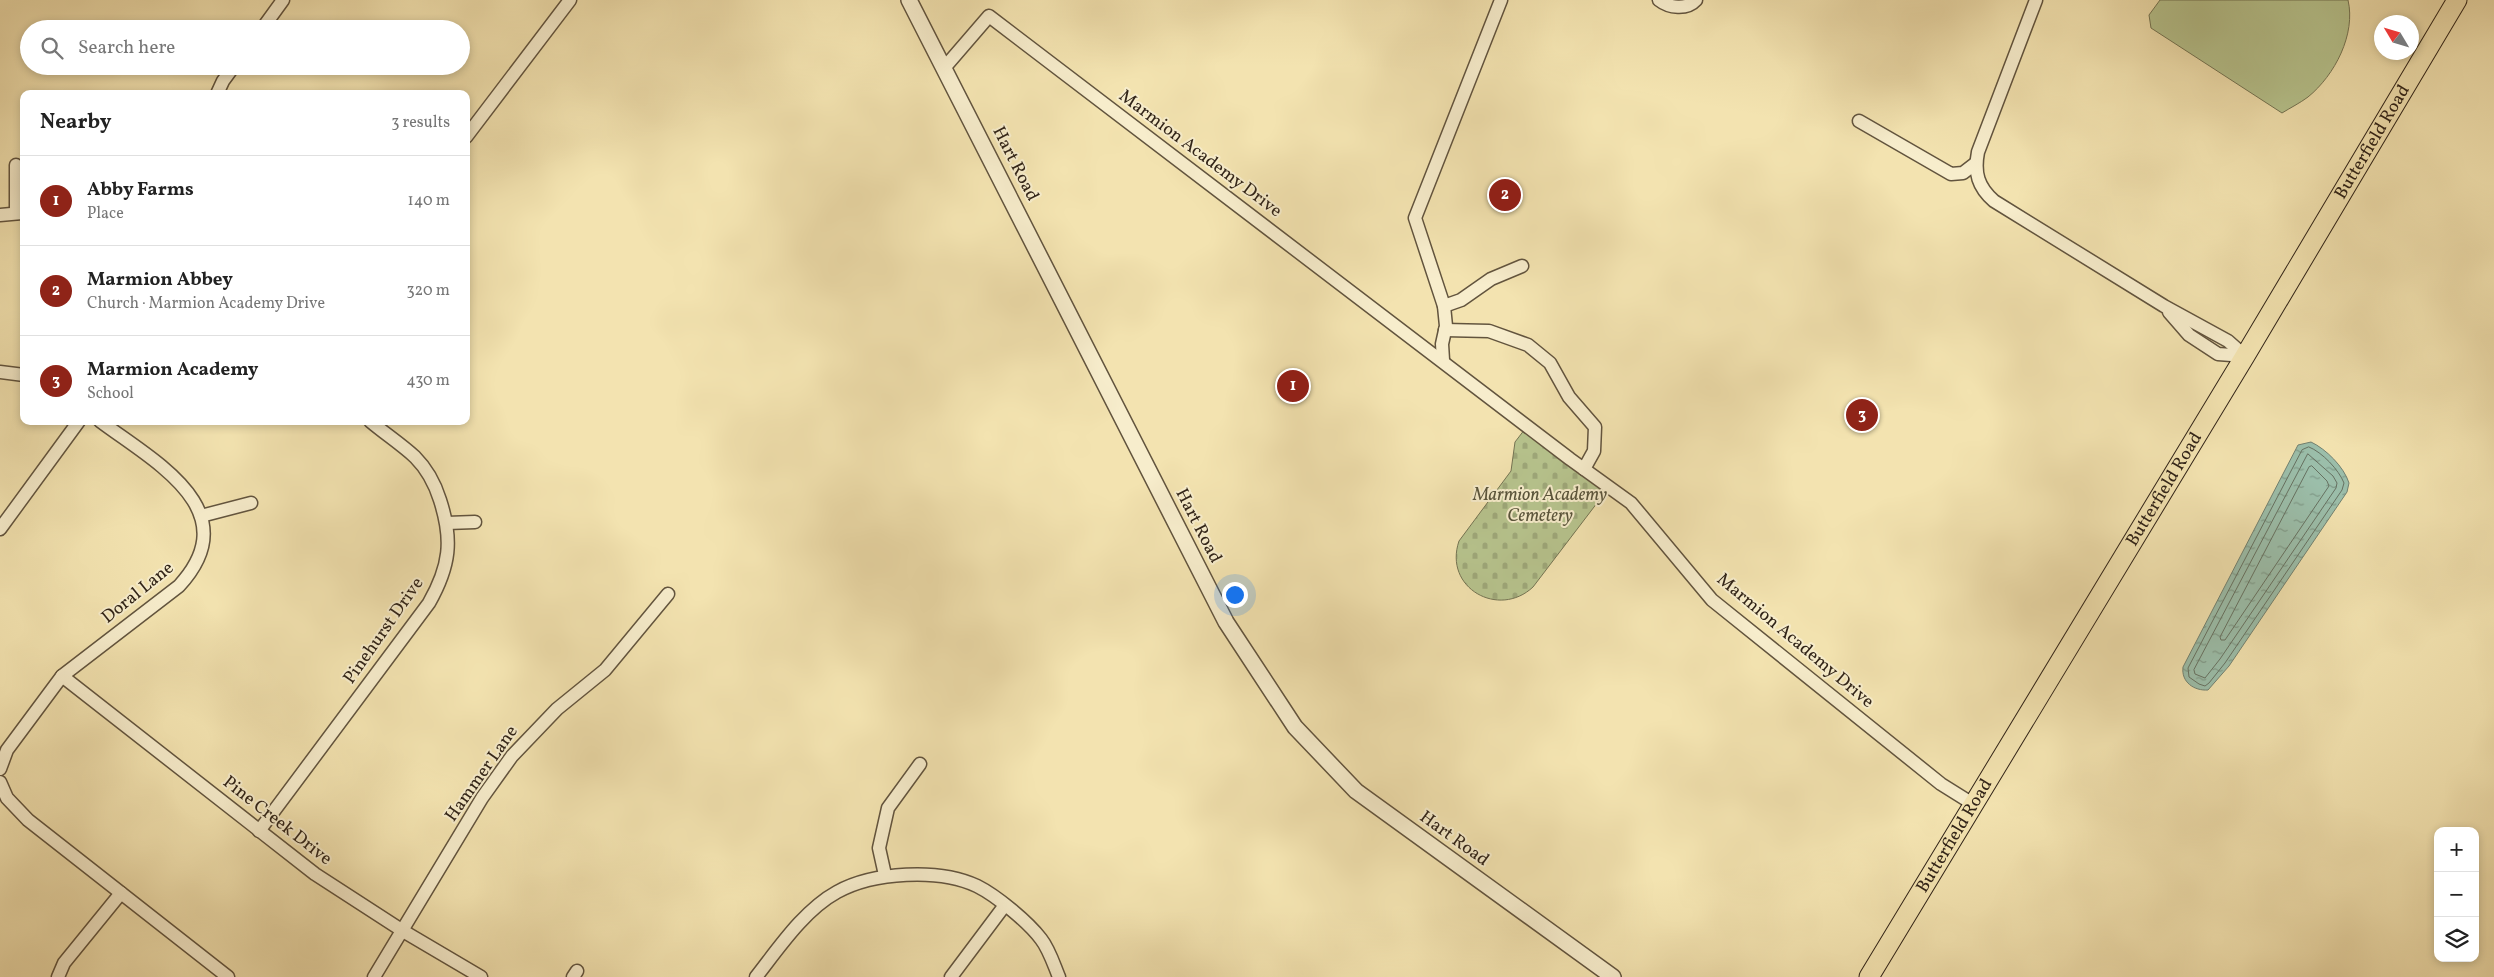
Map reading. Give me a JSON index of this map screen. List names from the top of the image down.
{
  "streets": {
    "main road": ["Butterfield Road"],
    "street": [
      "Marmion Academy Drive",
      "Hart Road",
      "Doral Lane",
      "Pinehurst Drive",
      "Hammer Lane",
      "Pine Creek Drive"
    ]
  },
  "crossings": [
    ["Butterfield Road", "Marmion Academy Drive"],
    ["Marmion Academy Drive", "Hart Road"],
    ["Doral Lane", "Pine Creek Drive"],
    ["Pinehurst Drive", "Pine Creek Drive"],
    ["Hammer Lane", "Pine Creek Drive"]
  ],
  "parks": ["Marmion Academy Cemetery"],
  "north": "top left",
  "page": {
    "search": "Search here",
    "heading": ["Nearby", "3 results"],
    "list": [
      {
        "mark": "1",
        "name": "Abby Farms",
        "note": "Place",
        "value": "140 m"
      },
      {
        "mark": "2",
        "name": "Marmion Abbey",
        "note": "Church · Marmion Academy Drive",
        "value": "320 m"
      },
      {
        "mark": "3",
        "name": "Marmion Academy",
        "note": "School",
        "value": "430 m"
      }
    ],
    "pins": ["2", "1", "3"],
    "map_buttons": ["+", "−"]
  }
}
